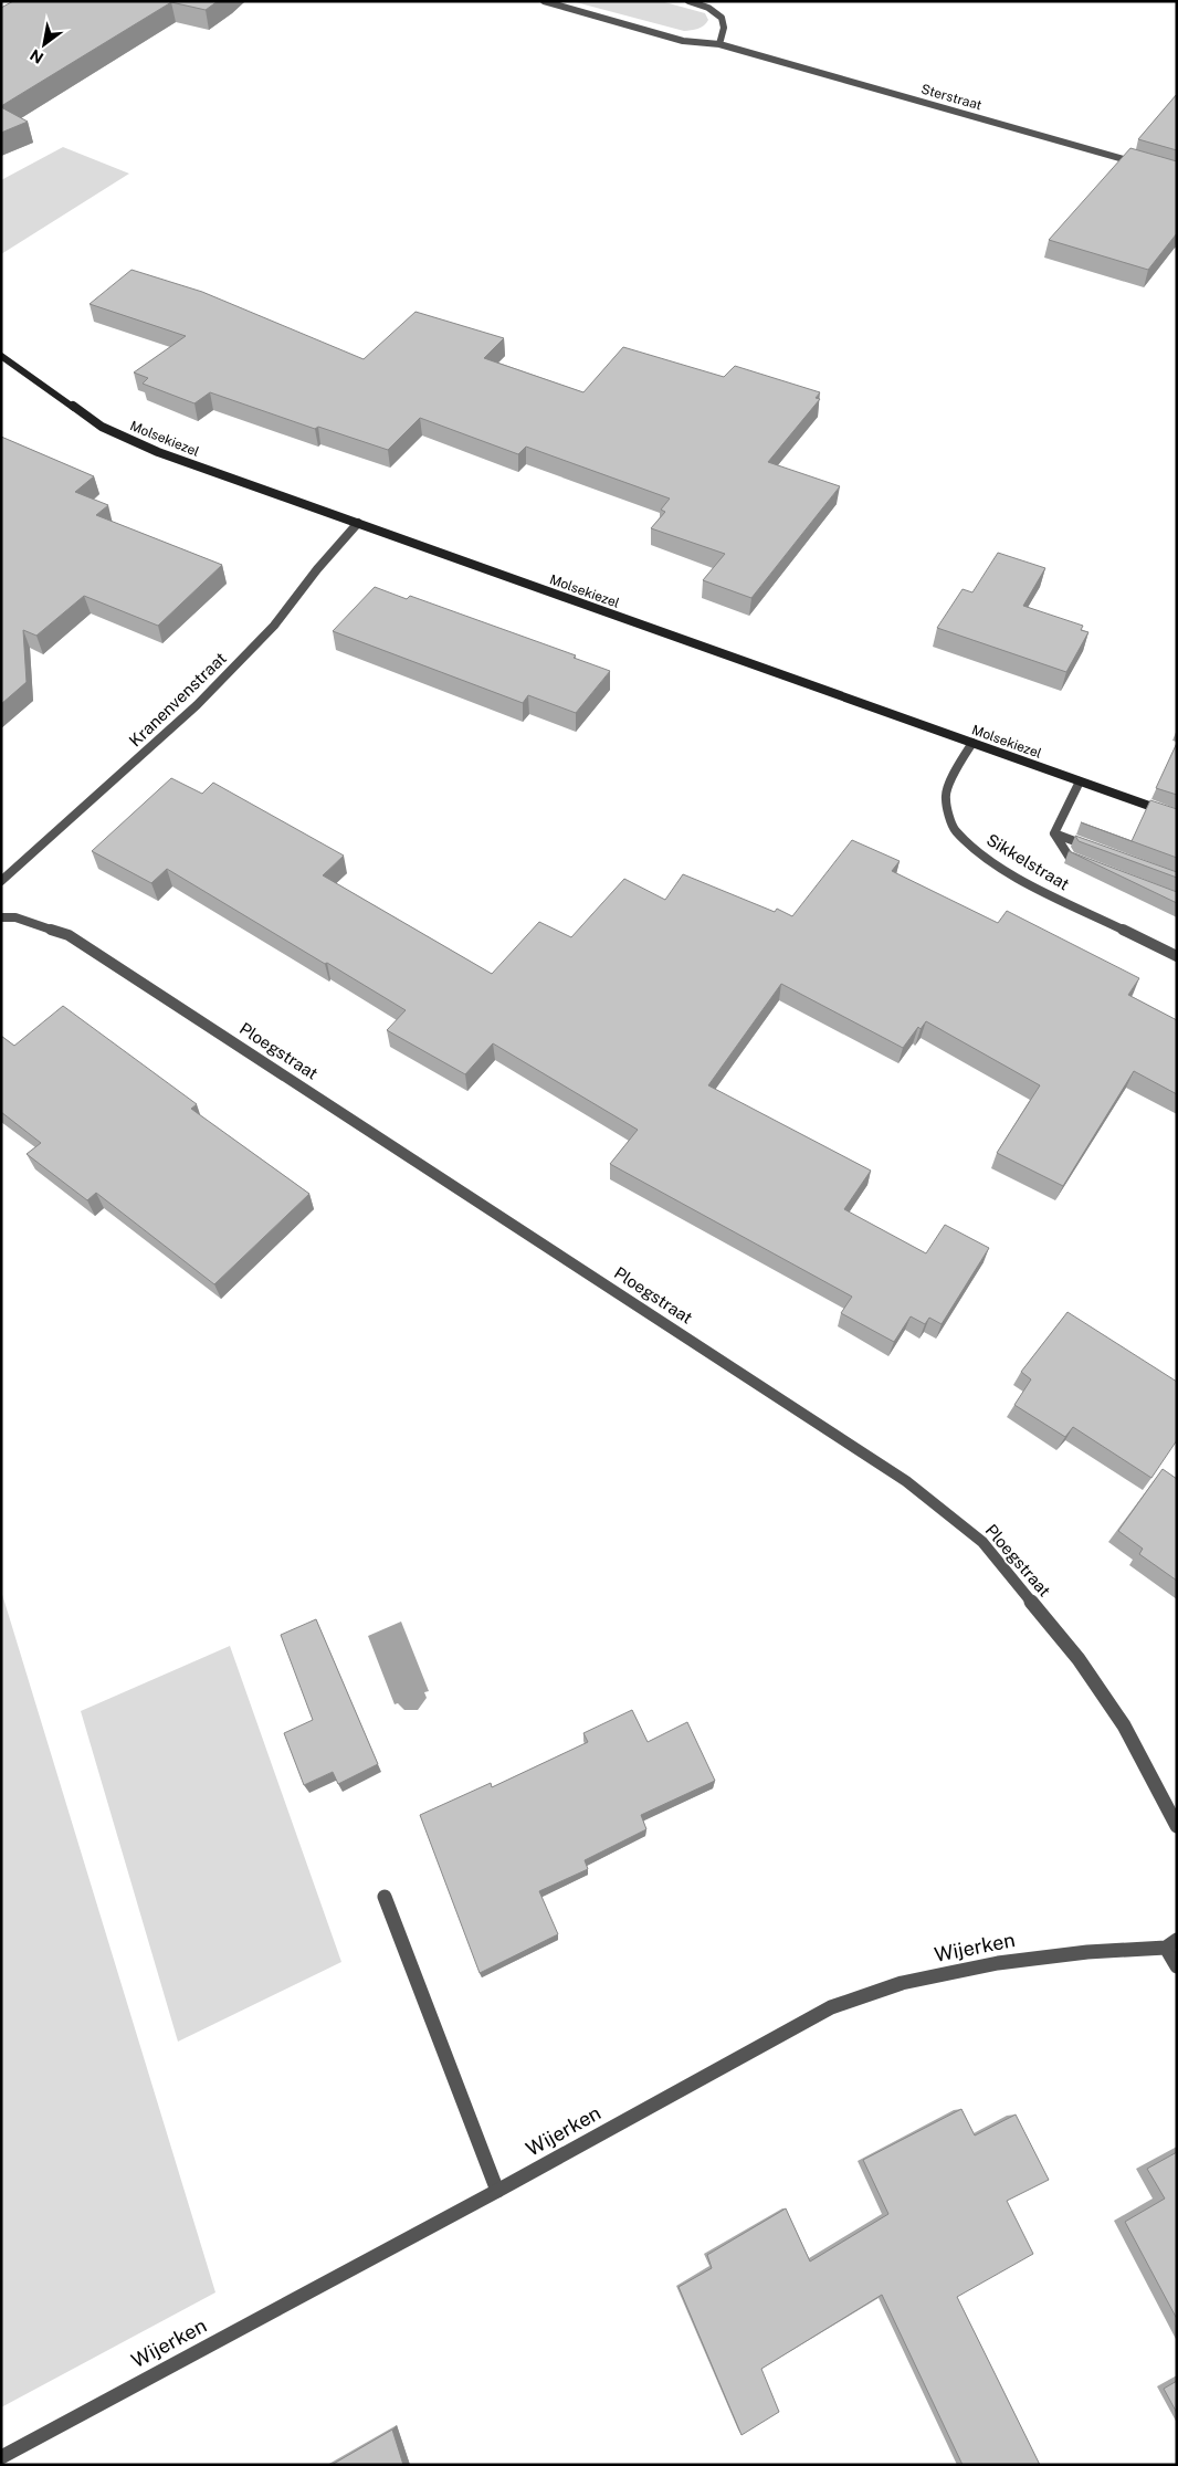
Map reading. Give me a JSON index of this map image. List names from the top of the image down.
{
  "streets": {
    "main road": ["Molsekiezel"],
    "street": [
      "Sterstraat",
      "Kranenvenstraat",
      "Sikkelstraat",
      "Ploegstraat",
      "Wijerken"
    ]
  },
  "crossings": [
    ["Molsekiezel", "Kranenvenstraat"],
    ["Molsekiezel", "Sikkelstraat"]
  ],
  "north": "bottom left"
}
